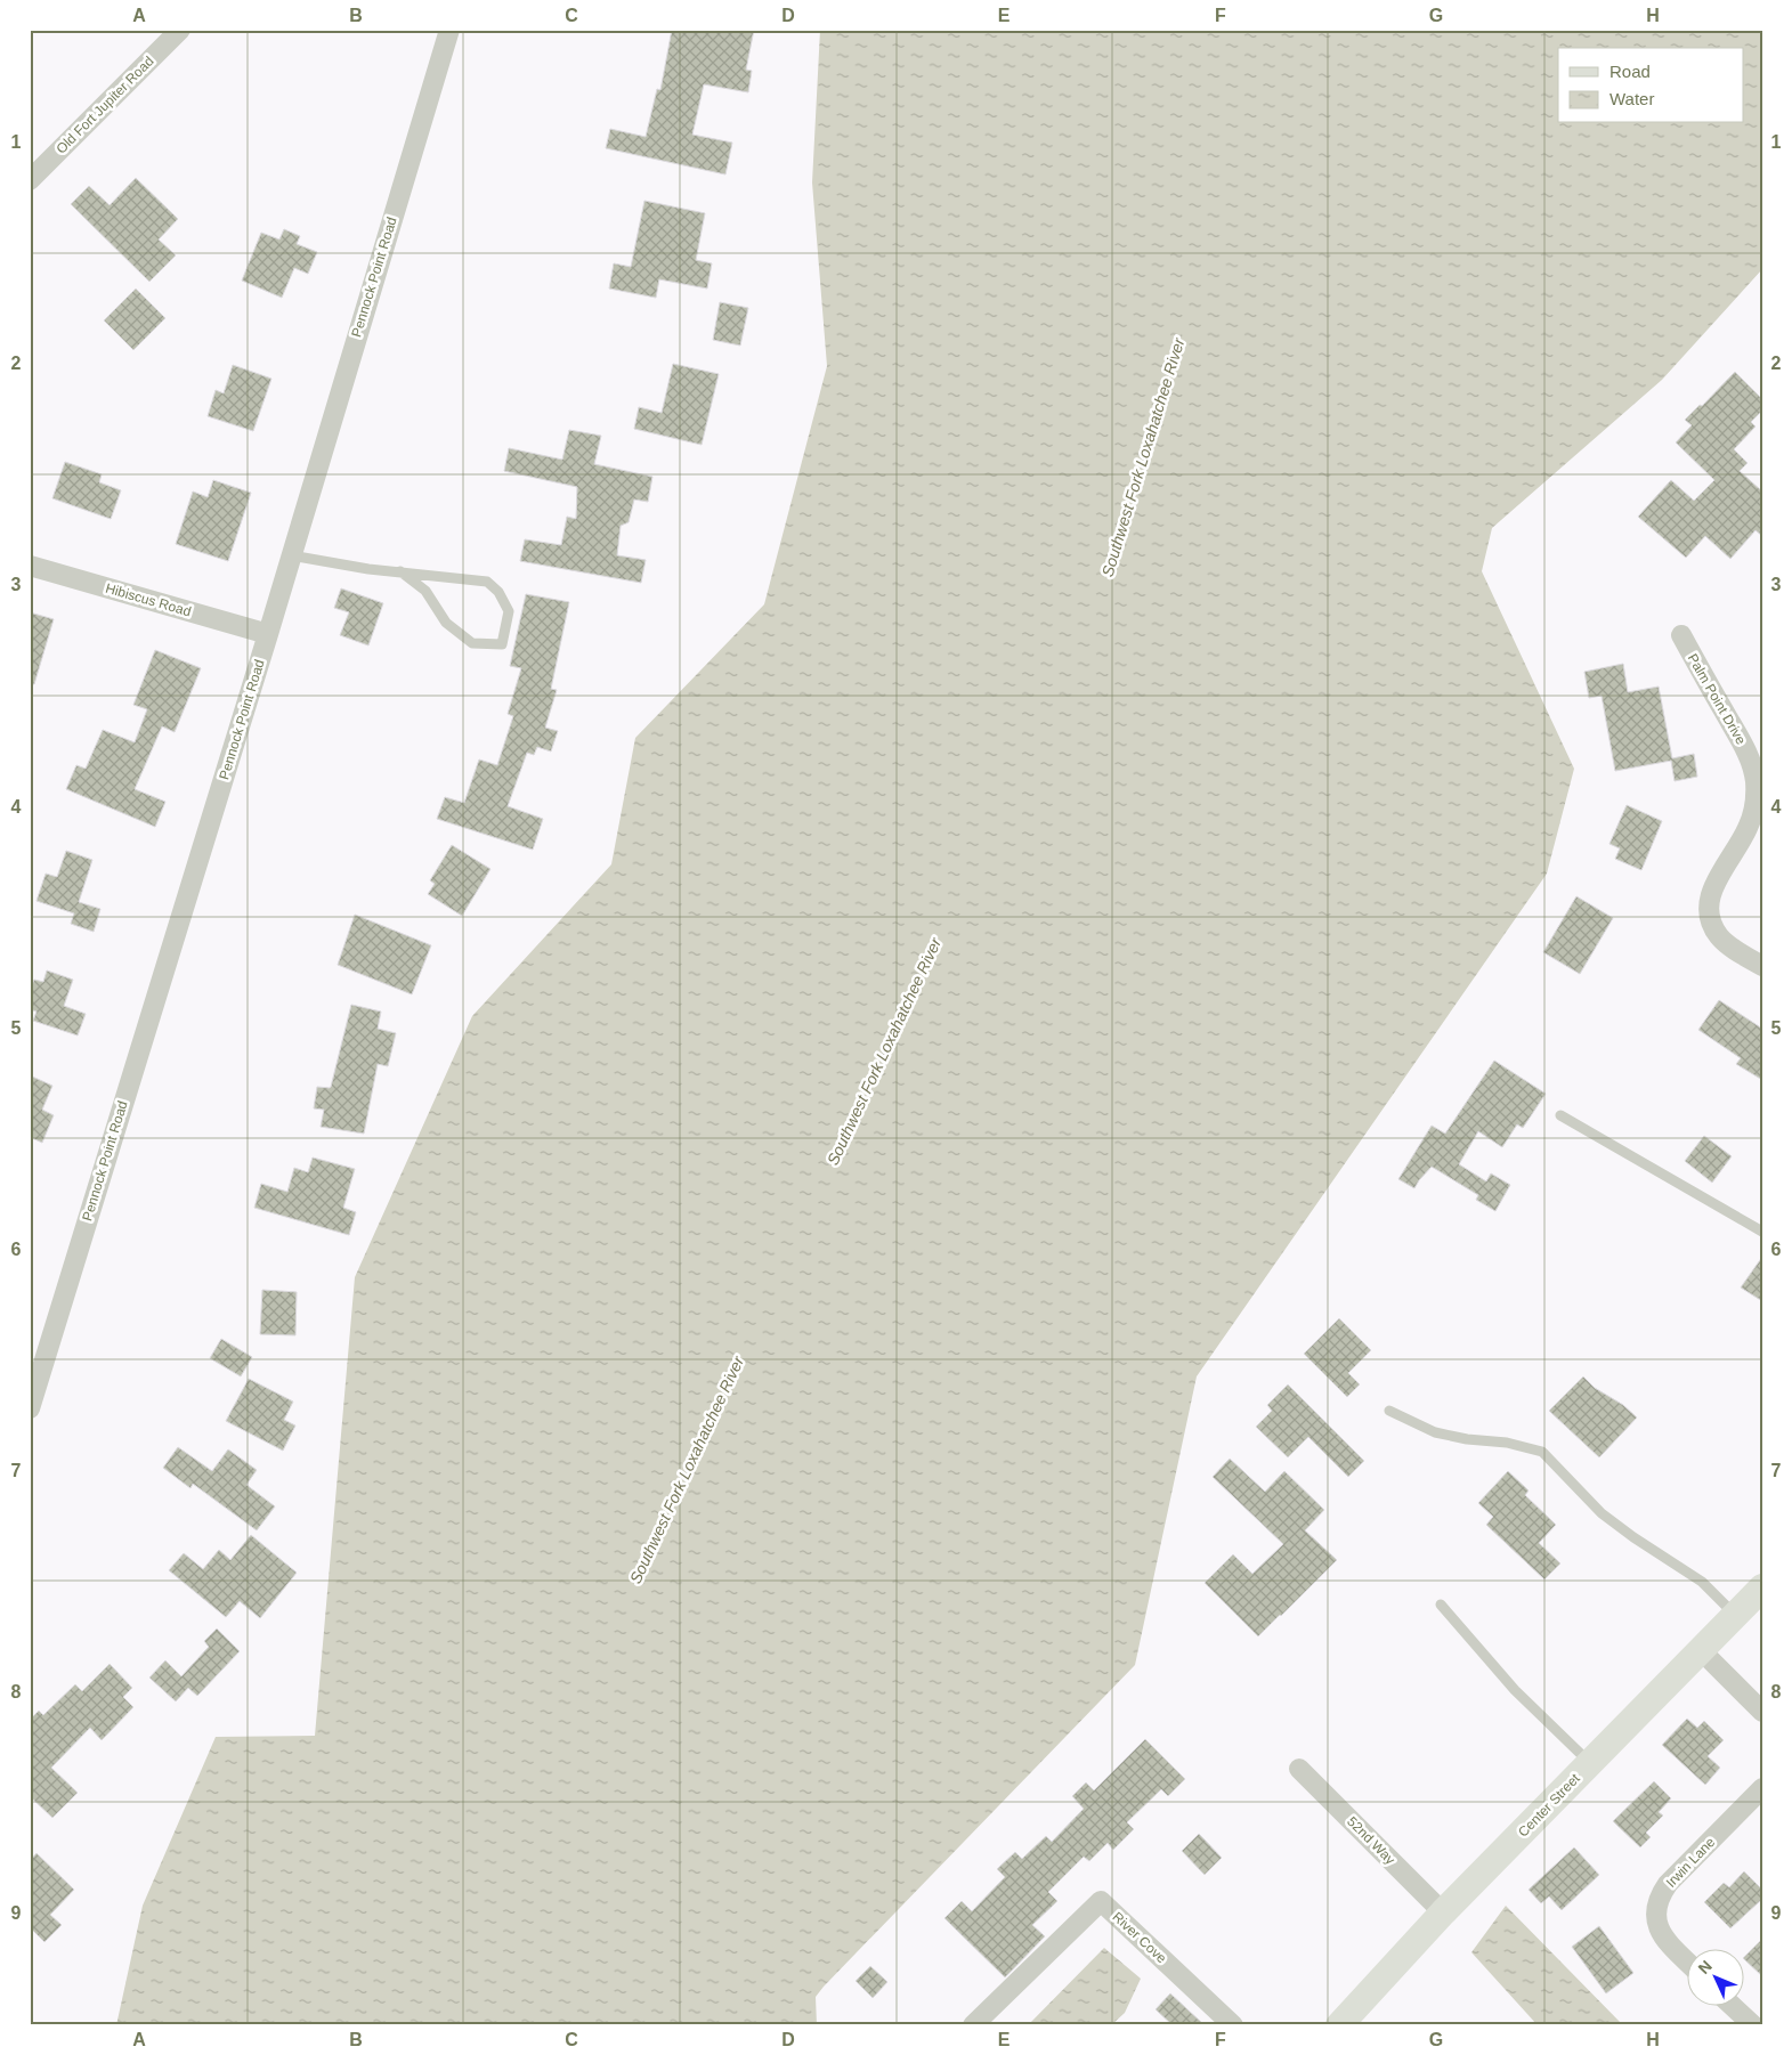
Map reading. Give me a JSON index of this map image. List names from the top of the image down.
{
  "streets": {
    "street": [
      "Old Fort Jupiter Road",
      "Pennock Point Road",
      "Hibiscus Road",
      "Palm Point Drive",
      "Center Street",
      "52nd Way",
      "Irwin Lane",
      "River Cove"
    ]
  },
  "crossings": [
    ["Pennock Point Road", "Hibiscus Road"],
    ["Center Street", "52nd Way"]
  ],
  "water": ["Southwest Fork Loxahatchee River"],
  "legend": ["Road", "Water"],
  "north": "top left",
  "grid": {
    "columns": [
      "A",
      "B",
      "C",
      "D",
      "E",
      "F",
      "G",
      "H"
    ],
    "rows": [
      "1",
      "2",
      "3",
      "4",
      "5",
      "6",
      "7",
      "8",
      "9"
    ]
  }
}
